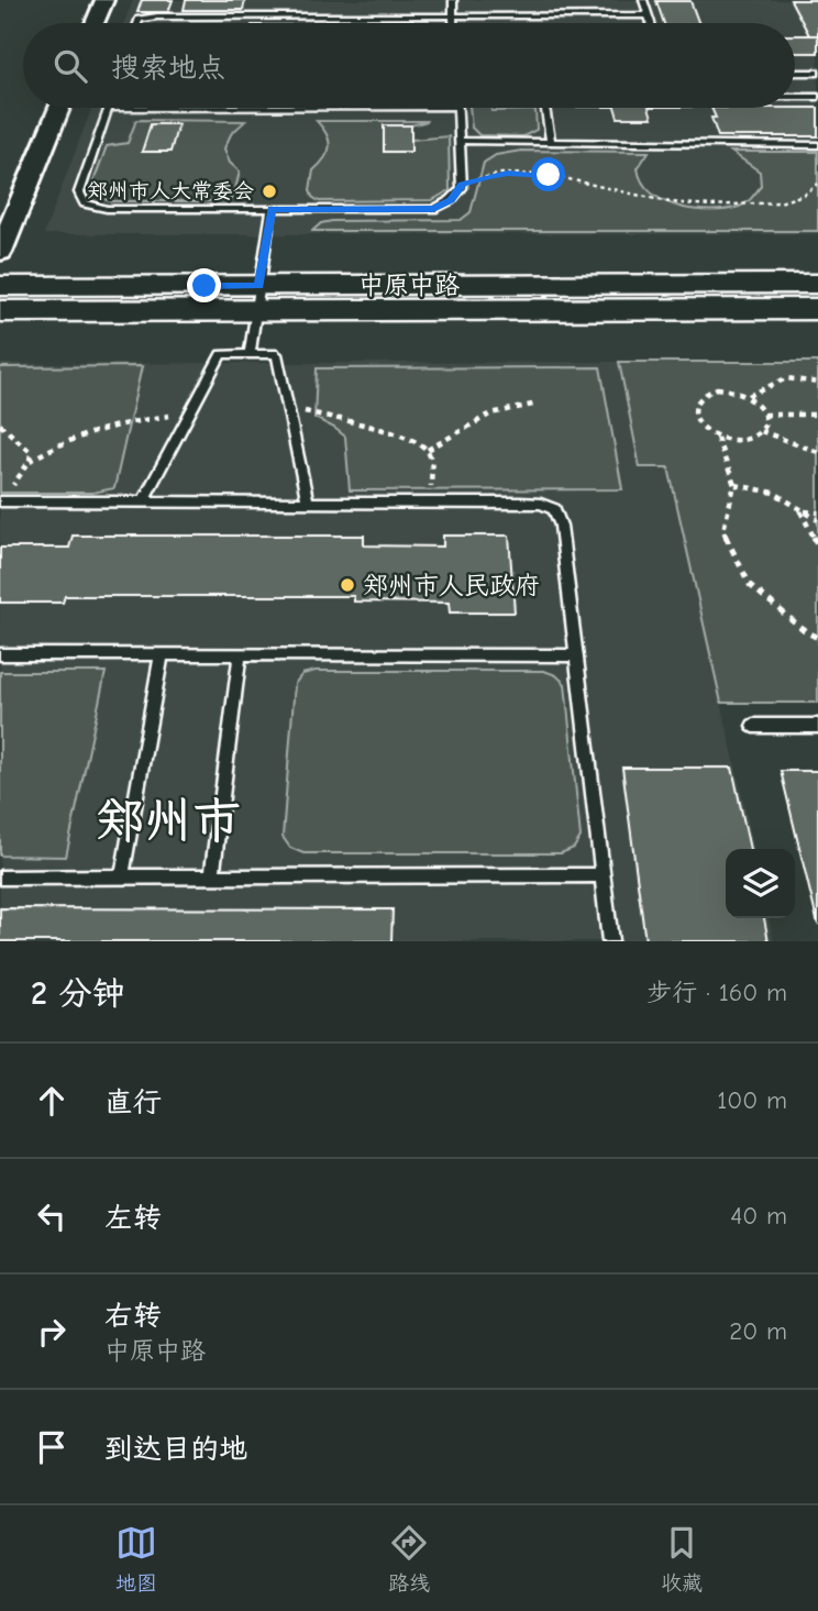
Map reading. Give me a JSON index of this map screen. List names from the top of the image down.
{
  "streets": {
    "main road": ["中原中路"]
  },
  "districts": ["郑州市"],
  "places": ["郑州市人大常委会", "郑州市人民政府"],
  "page": {
    "search": "搜索地点",
    "heading": ["2 分钟", "步行 · 160 m"],
    "list": [
      ["直行", "100 m"],
      ["左转", "40 m"],
      ["右转", "中原中路", "20 m"],
      "到达目的地"
    ],
    "nav": ["地图", "路线", "收藏"]
  }
}
